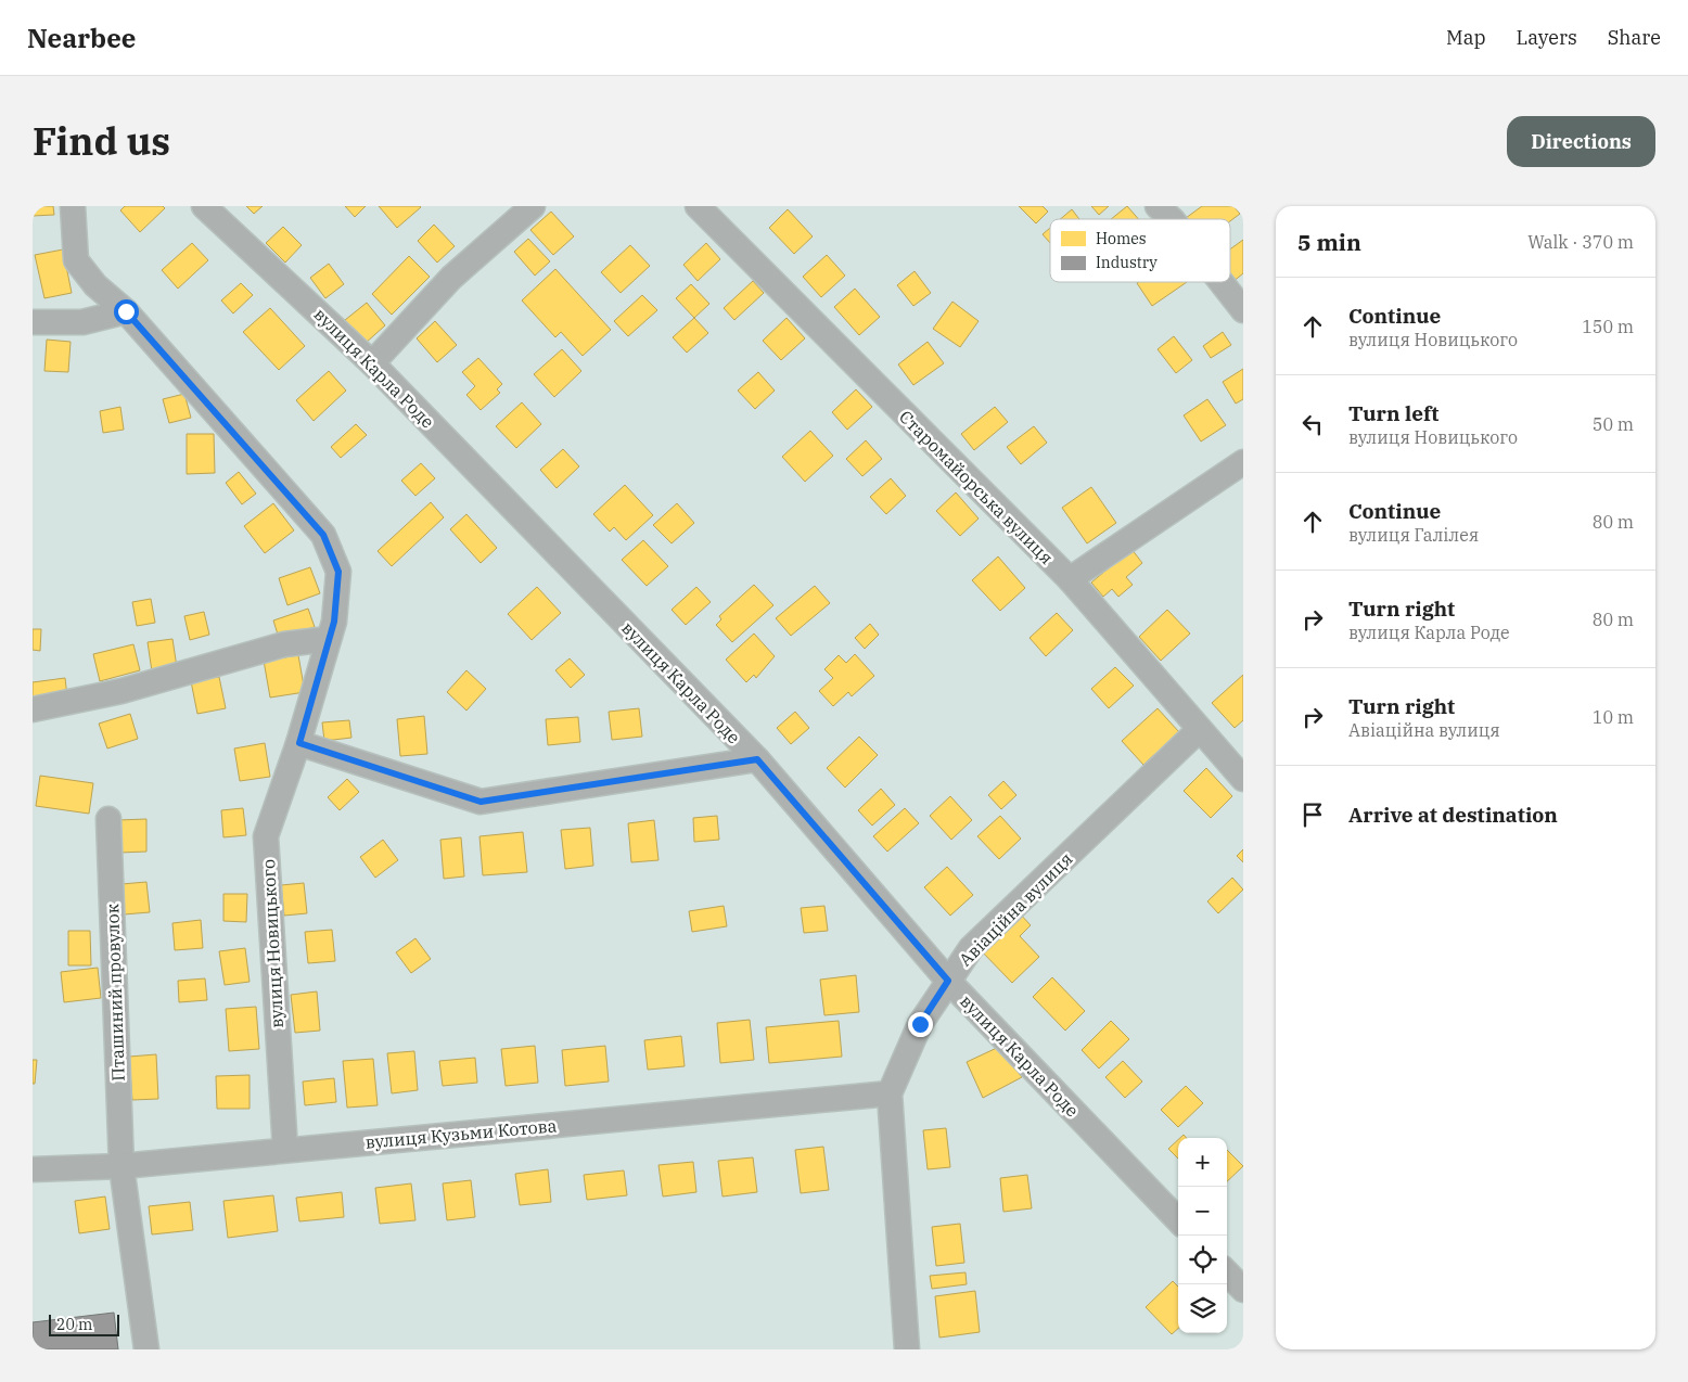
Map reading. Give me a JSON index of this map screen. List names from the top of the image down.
{
  "streets": {
    "street": [
      "вулиця Карла Роде",
      "Старомайорська вулиця",
      "Авіаційна вулиця",
      "вулиця Новицького",
      "Пташиний провулок",
      "вулиця Кузьми Котова"
    ]
  },
  "crossings": [
    ["вулиця Карла Роде", "Авіаційна вулиця"],
    ["Старомайорська вулиця", "Авіаційна вулиця"],
    ["Авіаційна вулиця", "вулиця Кузьми Котова"],
    ["вулиця Новицького", "вулиця Кузьми Котова"],
    ["Пташиний провулок", "вулиця Кузьми Котова"]
  ],
  "legend": ["Homes", "Industry"],
  "scale_bar": "20 m",
  "page": {
    "header": "Nearbee",
    "nav": ["Map", "Layers", "Share"],
    "title": "Find us",
    "buttons": "Directions",
    "heading": ["5 min", "Walk · 370 m"],
    "list": [
      ["Continue", "вулиця Новицького", "150 m"],
      ["Turn left", "вулиця Новицького", "50 m"],
      ["Continue", "вулиця Галілея", "80 m"],
      ["Turn right", "вулиця Карла Роде", "80 m"],
      ["Turn right", "Авіаційна вулиця", "10 m"],
      "Arrive at destination"
    ],
    "map_buttons": ["+", "−"],
    "scale": "20 m"
  }
}
